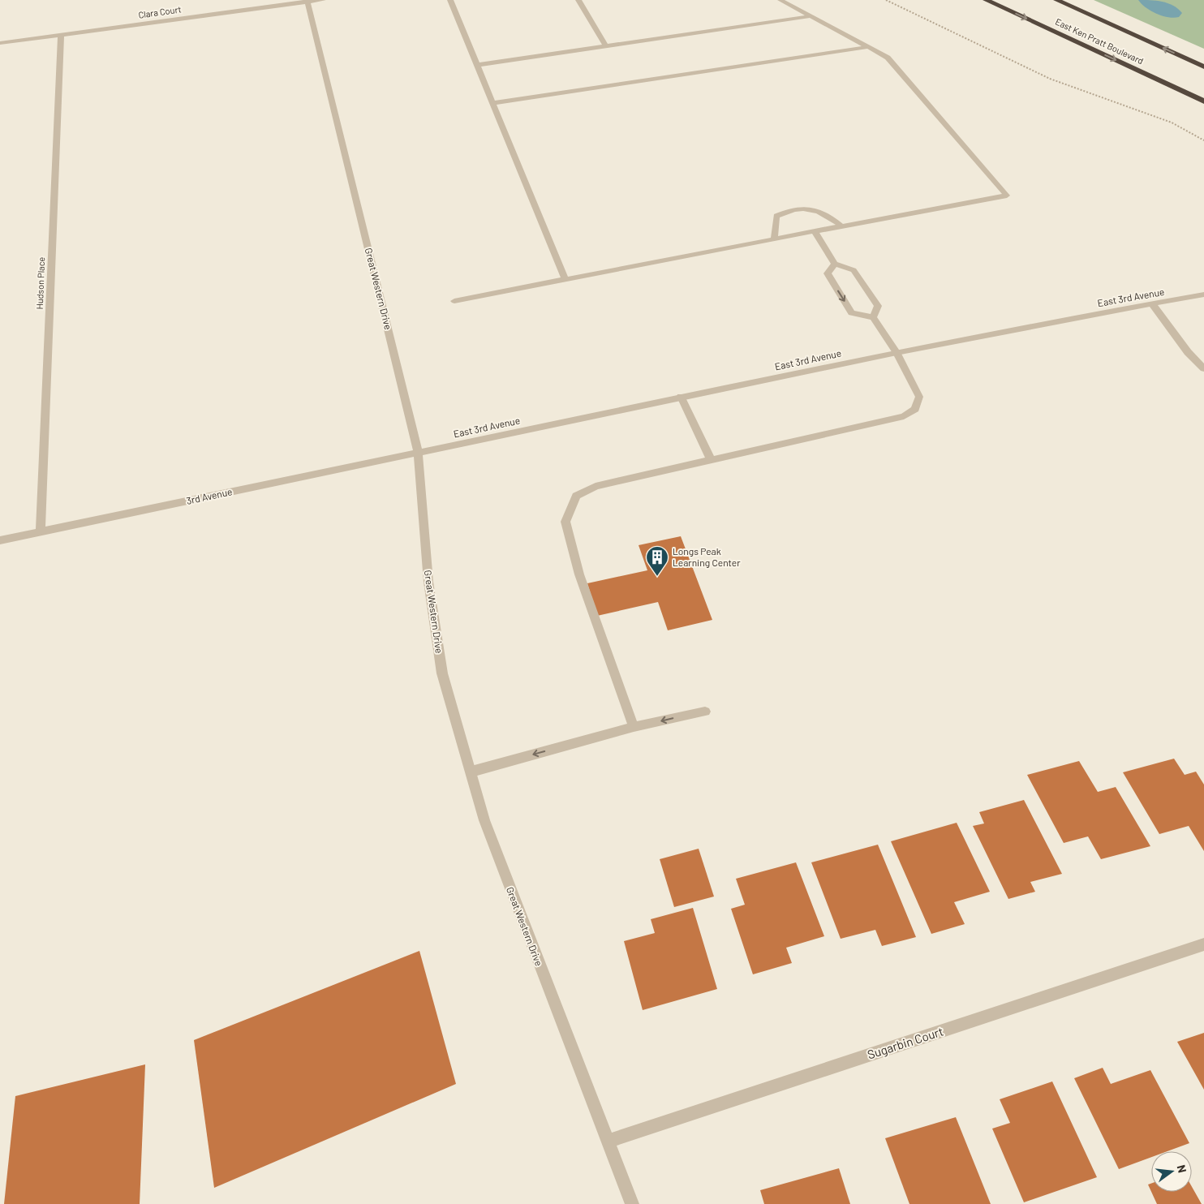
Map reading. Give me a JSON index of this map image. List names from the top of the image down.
{
  "streets": {
    "highway": ["East Ken Pratt Boulevard"],
    "street": [
      "Clara Court",
      "Hudson Place",
      "Great Western Drive",
      "East 3rd Avenue",
      "3rd Avenue",
      "Sugarbin Court"
    ]
  },
  "crossings": [
    ["Clara Court", "Hudson Place"],
    ["Clara Court", "Great Western Drive"],
    ["Hudson Place", "3rd Avenue"],
    ["Great Western Drive", "East 3rd Avenue"],
    ["Great Western Drive", "3rd Avenue"],
    ["Great Western Drive", "Sugarbin Court"],
    ["East 3rd Avenue", "3rd Avenue"]
  ],
  "places": {
    "building": ["Longs Peak Learning Center"]
  },
  "north": "right"
}
